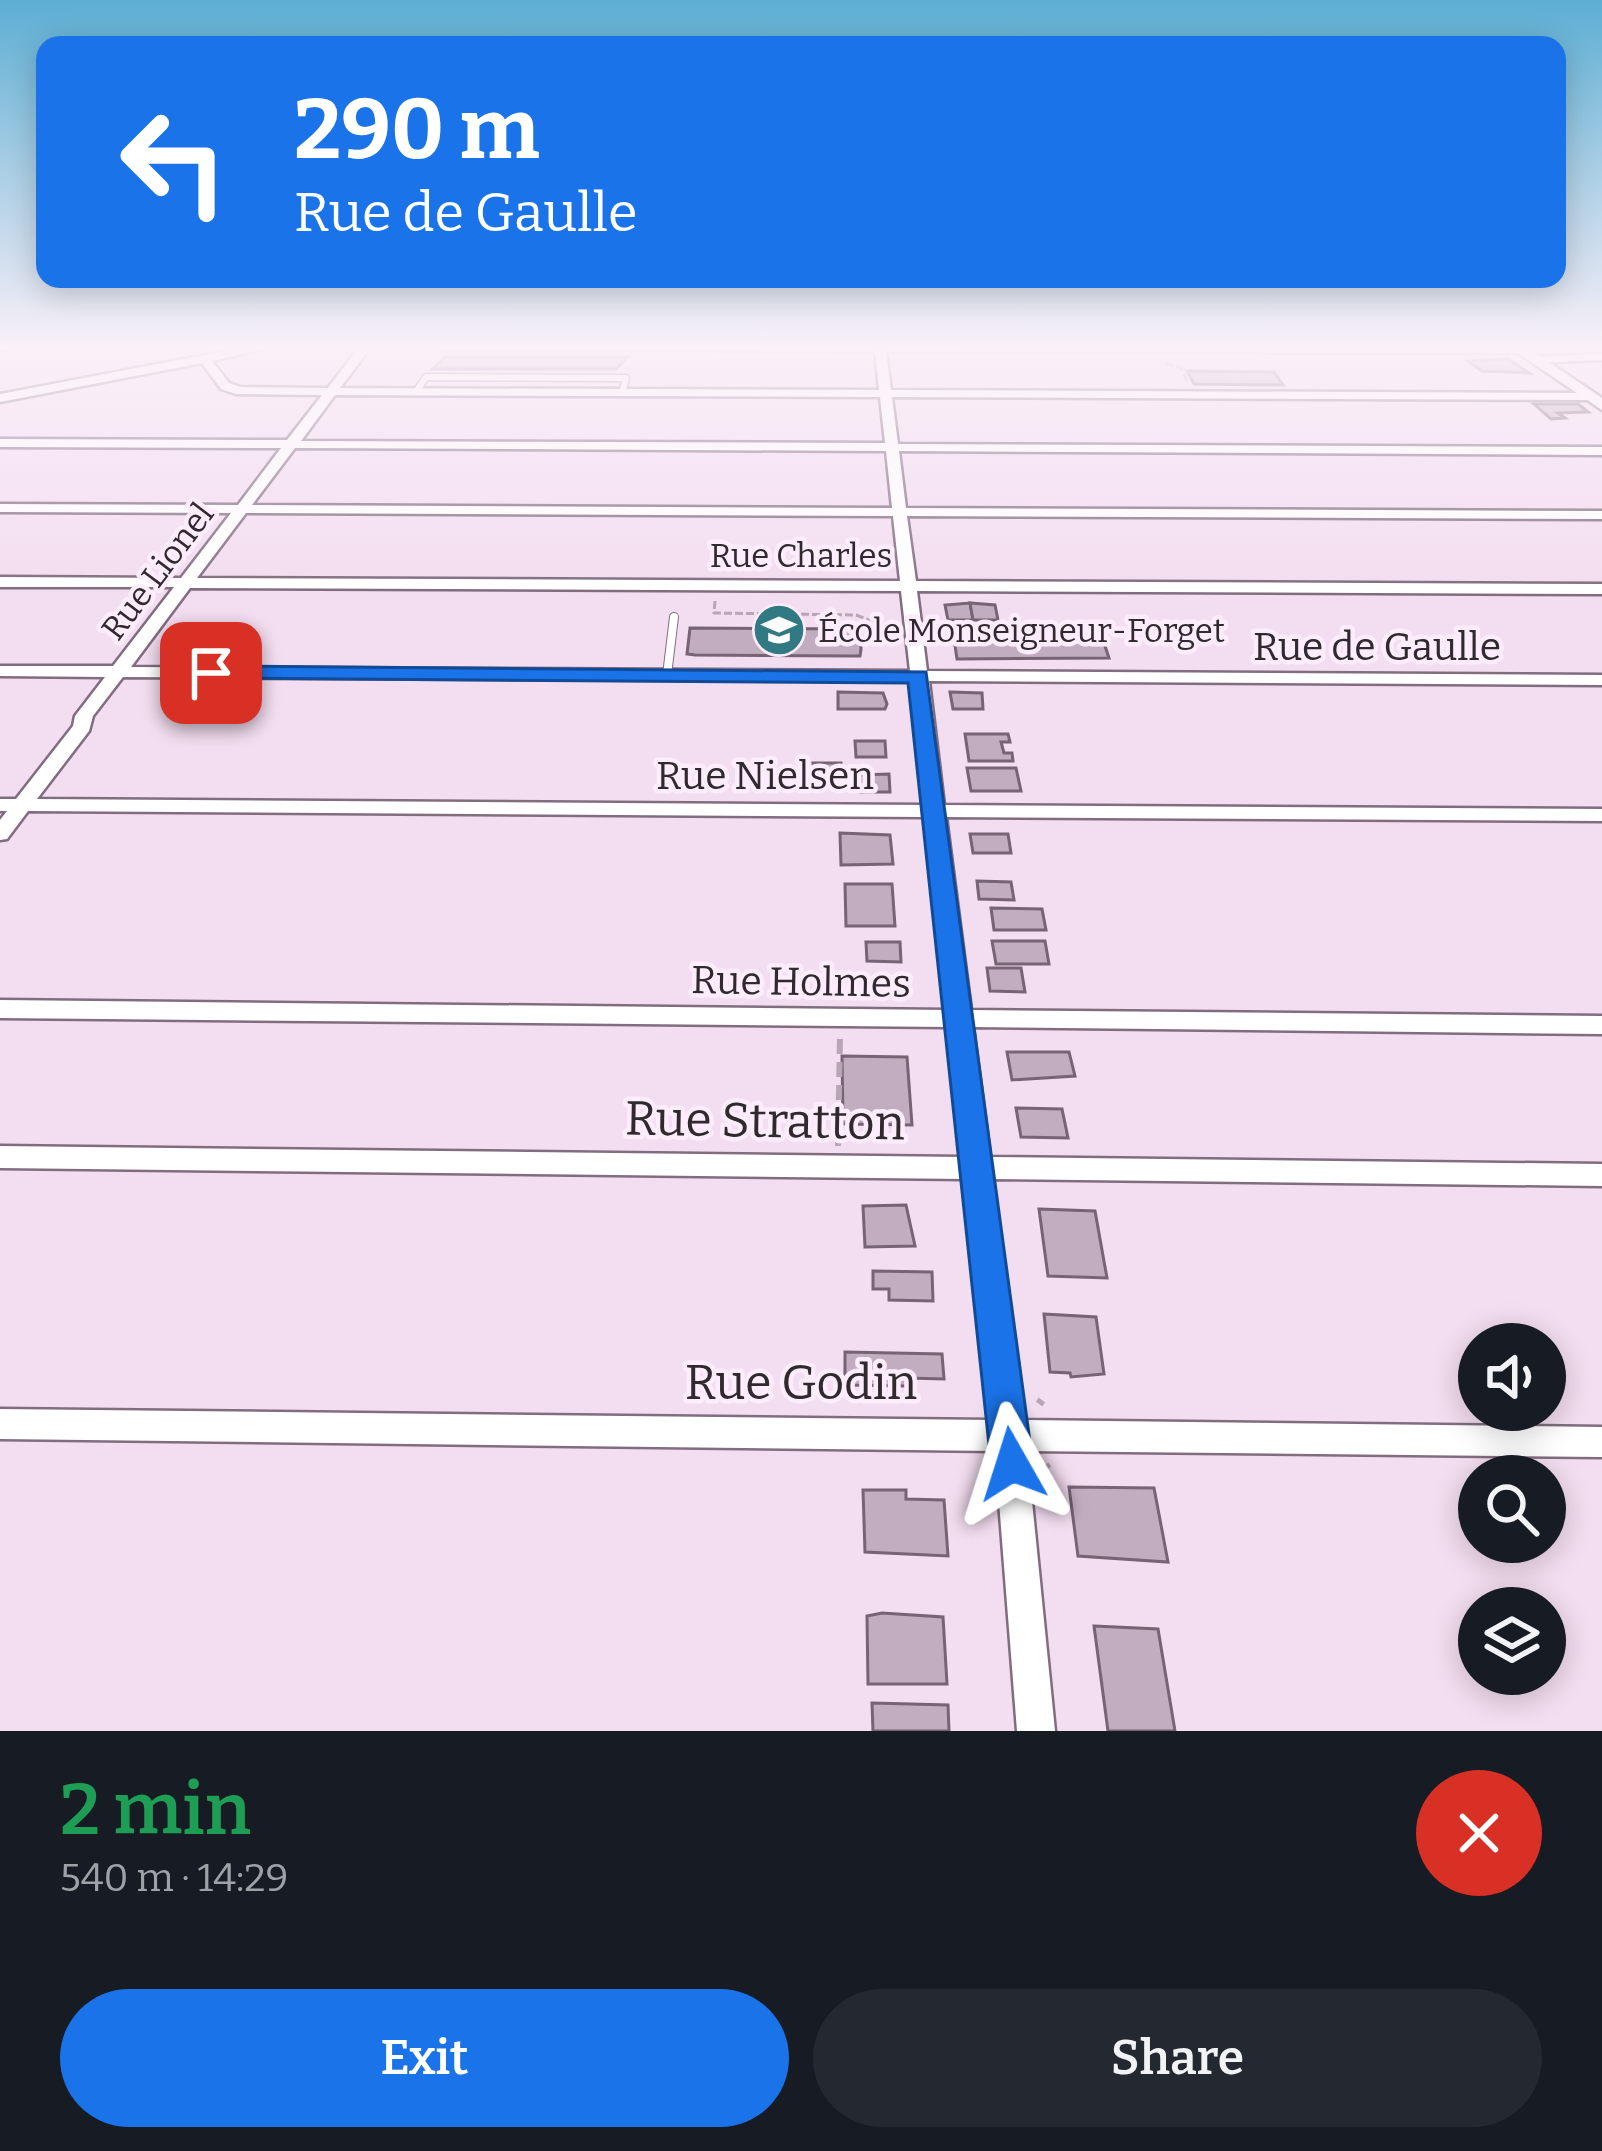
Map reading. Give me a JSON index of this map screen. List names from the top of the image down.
{
  "streets": {
    "street": [
      "Rue Charles",
      "Rue Lionel",
      "Rue de Gaulle",
      "Rue Nielsen",
      "Rue Holmes",
      "Rue Stratton",
      "Rue Godin"
    ]
  },
  "crossings": [
    ["Rue Charles", "Rue Lionel"],
    ["Rue Lionel", "Rue de Gaulle"],
    ["Rue Lionel", "Rue Nielsen"]
  ],
  "places": {
    "school or university": ["École Monseigneur-Forget"]
  },
  "page": {
    "turn": ["290 m", "Rue de Gaulle"],
    "heading": ["2 min", "540 m · 14:29"],
    "buttons": ["Exit", "Share"]
  }
}
